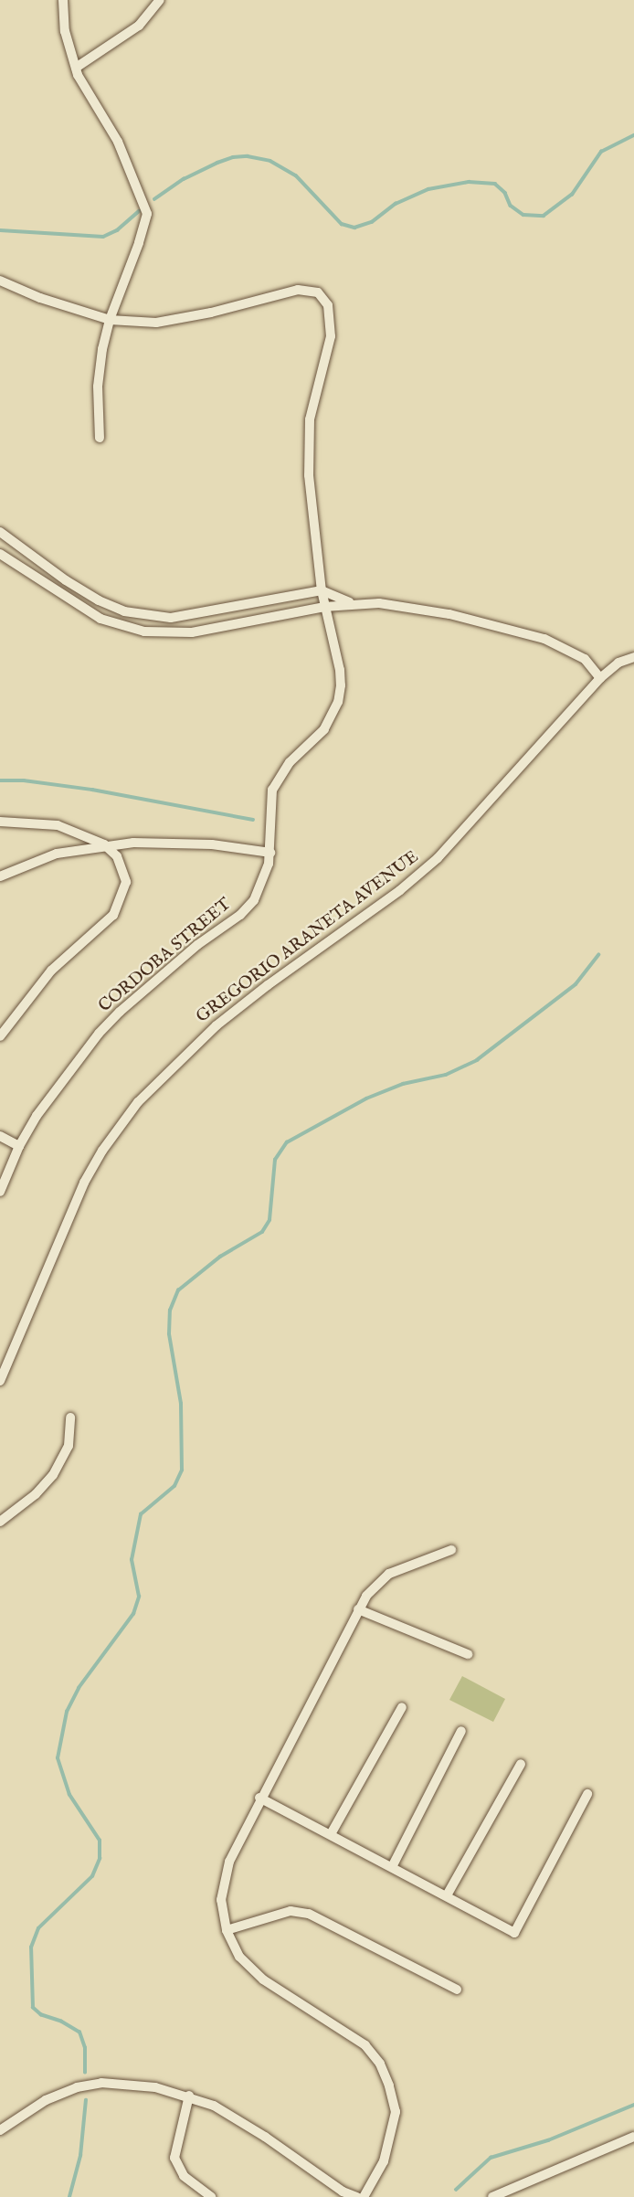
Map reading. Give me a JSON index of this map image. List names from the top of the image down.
{
  "streets": {
    "street": ["GREGORIO ARANETA AVENUE", "CORDOBA STREET"]
  }
}
